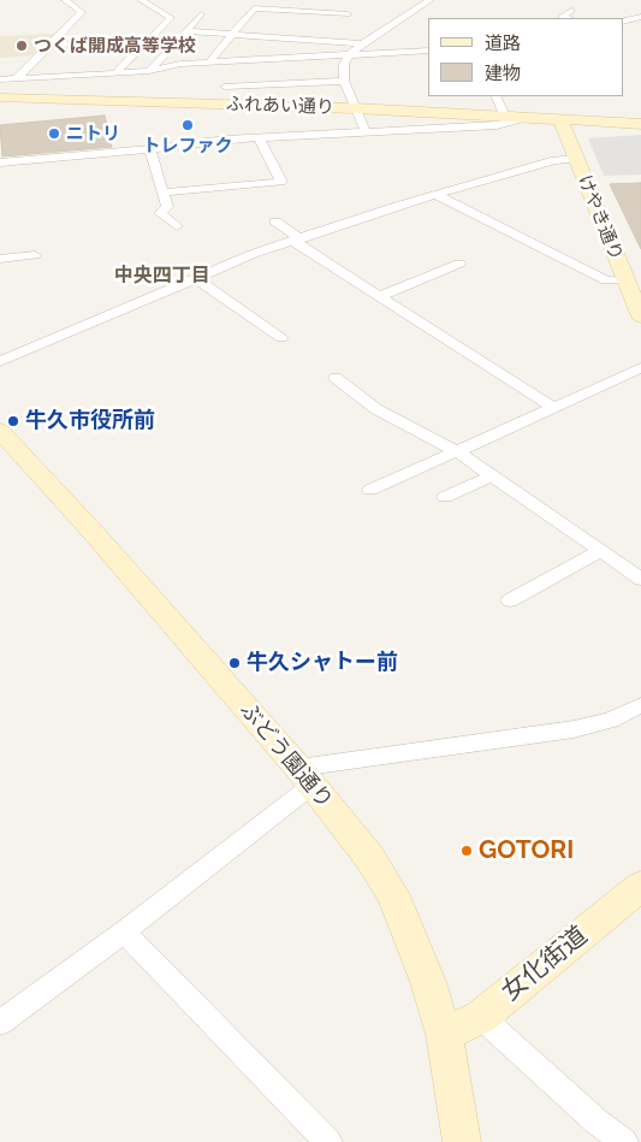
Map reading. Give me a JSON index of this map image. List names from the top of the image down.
{
  "streets": {
    "main road": [
      "ふれあい通り",
      "けやき通り",
      "ぶどう園通り",
      "女化街道"
    ]
  },
  "crossings": [
    ["ふれあい通り", "けやき通り"],
    ["ぶどう園通り", "女化街道"]
  ],
  "districts": ["中央四丁目"],
  "places": [
    "つくば開成高等学校",
    "トレファク",
    "ニトリ",
    "牛久市役所前",
    "牛久シャトー前",
    "GOTORI"
  ],
  "legend": ["道路", "建物"]
}
